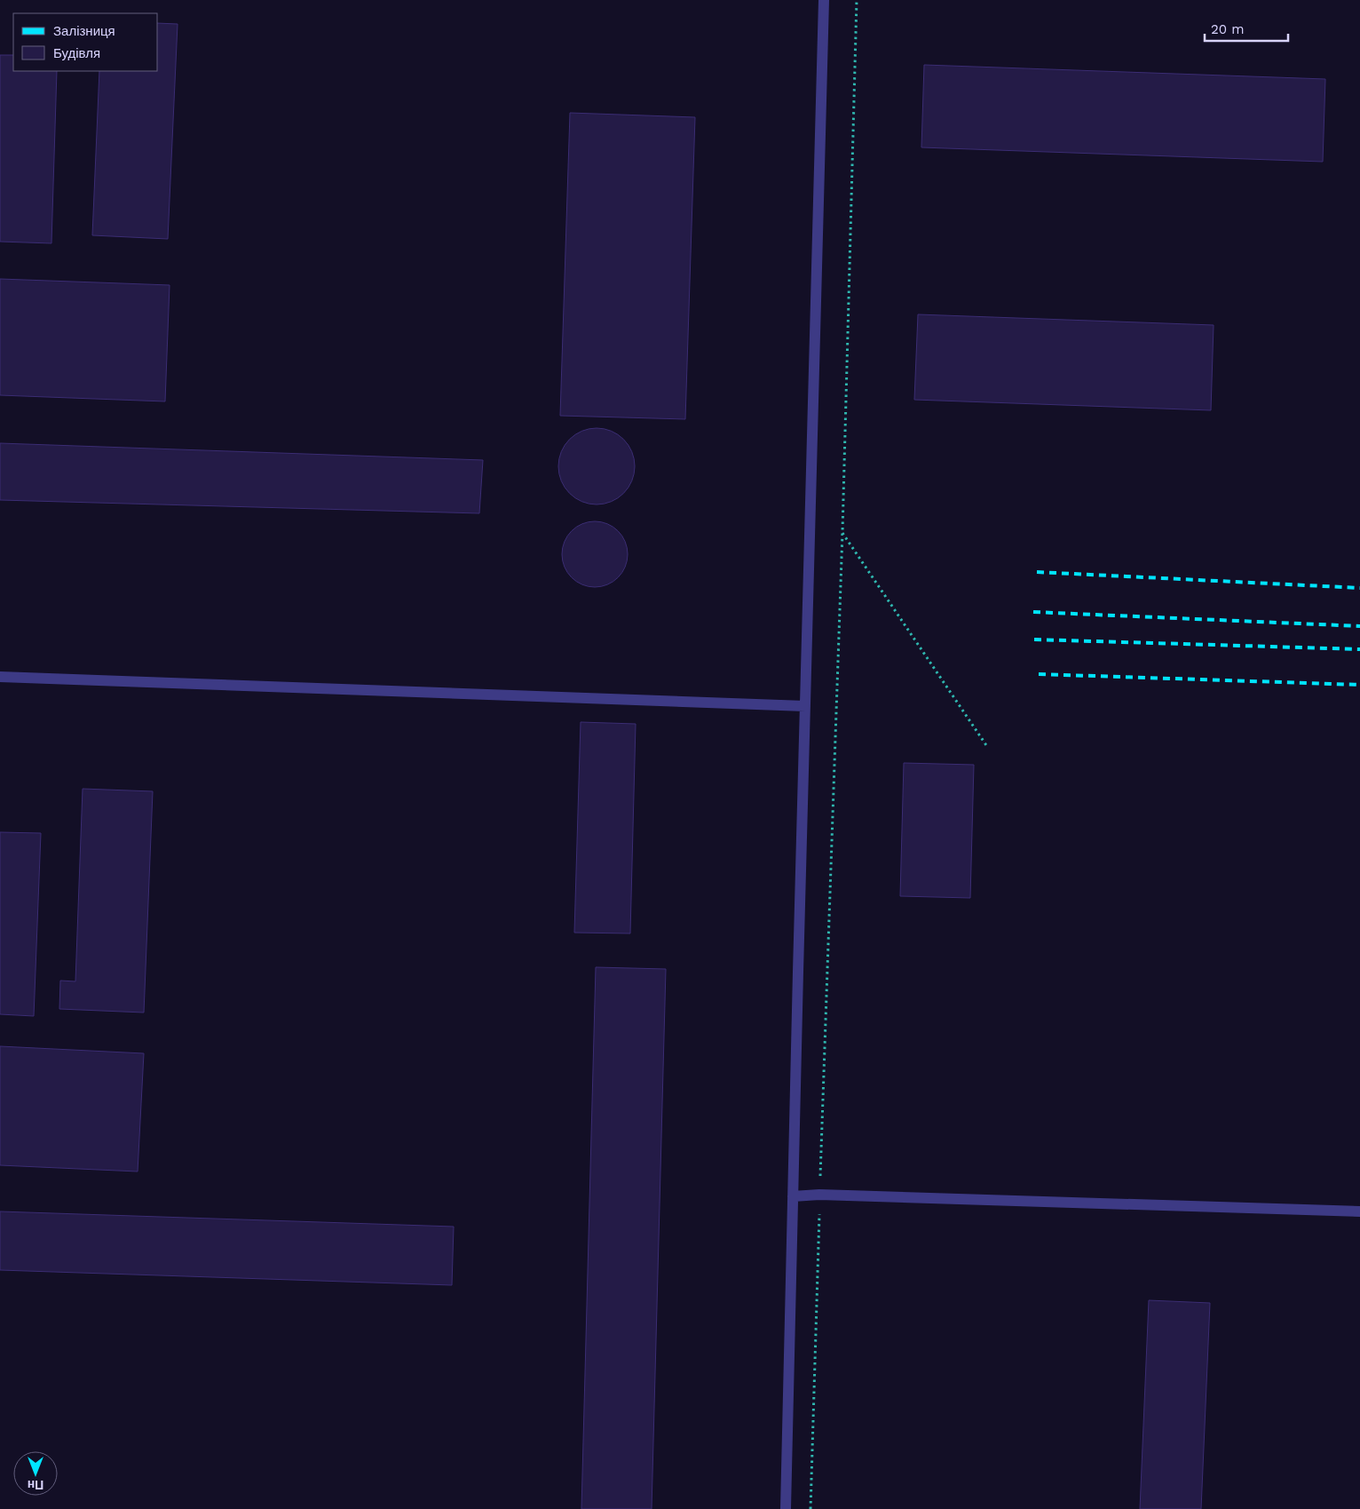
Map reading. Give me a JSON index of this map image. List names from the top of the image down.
{
  "legend": ["Залізниця", "Будівля"],
  "scale_bar": "20 m",
  "north": "bottom"
}
